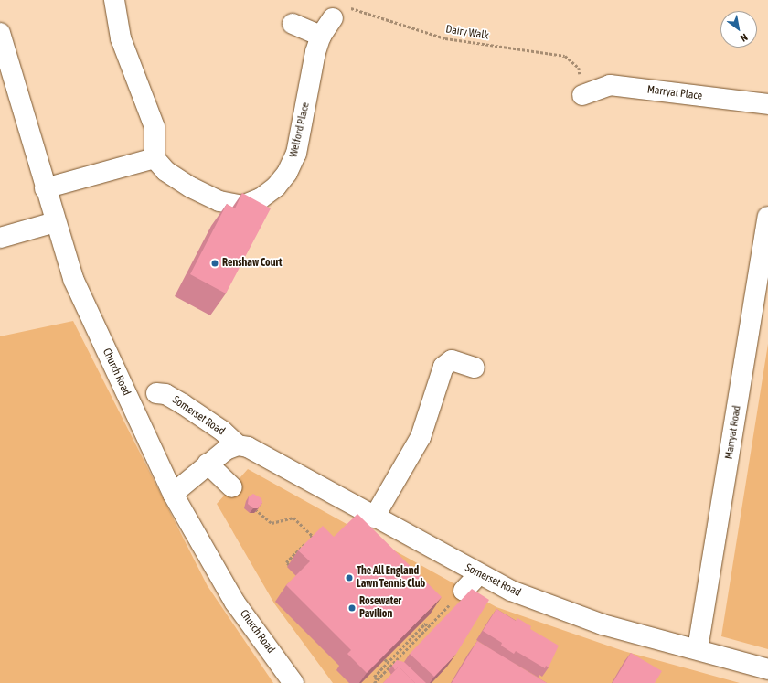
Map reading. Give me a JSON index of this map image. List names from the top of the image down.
{
  "streets": {
    "street": [
      "Marryat Place",
      "Welford Place",
      "Church Road",
      "Somerset Road",
      "Marryat Road"
    ],
    "path": ["Dairy Walk"]
  },
  "crossings": [
    ["Dairy Walk", "Marryat Place"],
    ["Dairy Walk", "Welford Place"],
    ["Church Road", "Somerset Road"],
    ["Somerset Road", "Marryat Road"]
  ],
  "places": ["Renshaw Court", "The All England Lawn Tennis Club", "Rosewater Pavilion"],
  "north": "bottom right"
}
